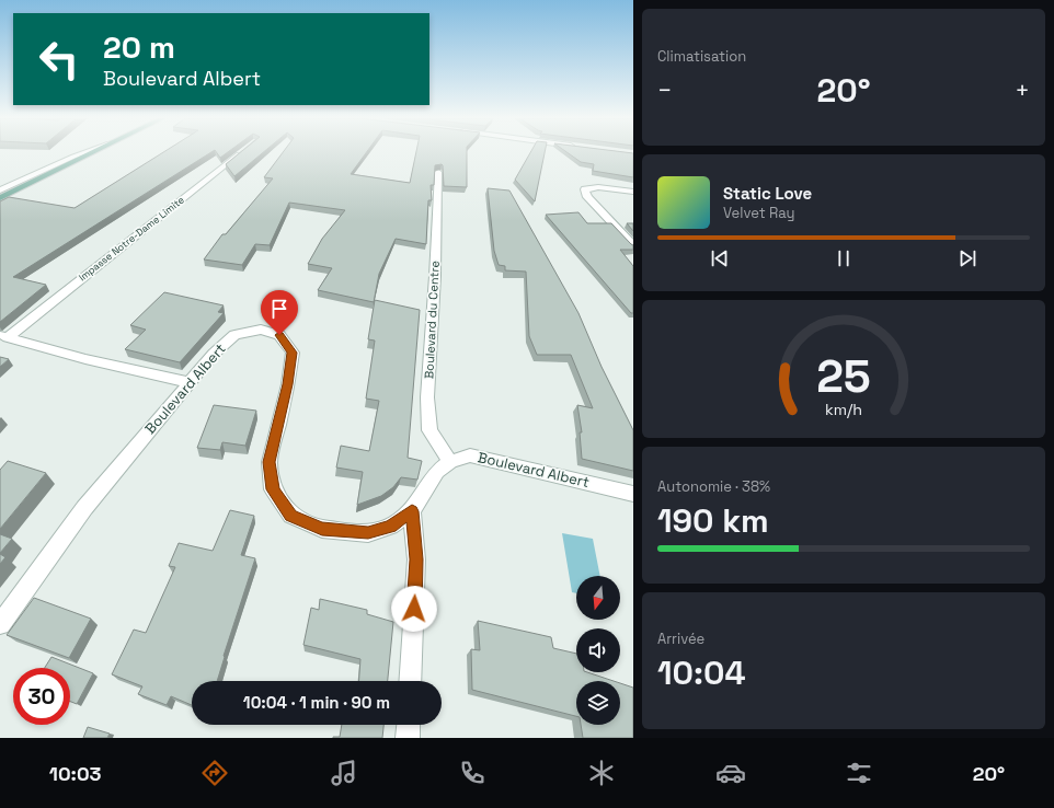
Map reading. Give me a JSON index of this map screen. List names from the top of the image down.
{
  "streets": {
    "street": ["Impasse Notre-Dame Limite", "Boulevard du Centre", "Boulevard Albert"]
  },
  "crossings": [
    ["Boulevard du Centre", "Boulevard Albert"]
  ],
  "north": "bottom",
  "page": {
    "tile": [
      "Climatisation",
      ["Autonomie · 38%", "190 km"],
      ["Arrivée", "10:04"]
    ],
    "turn": ["20 m", "Boulevard Albert"],
    "heat": ["−", "20°", "+"],
    "song": ["Static Love", "Velvet Ray"],
    "limit": "30",
    "trip": "10:04 · 1 min · 90 m",
    "tabs": ["10:03", "20°"],
    "gauge": ["25", "km/h"]
  }
}
